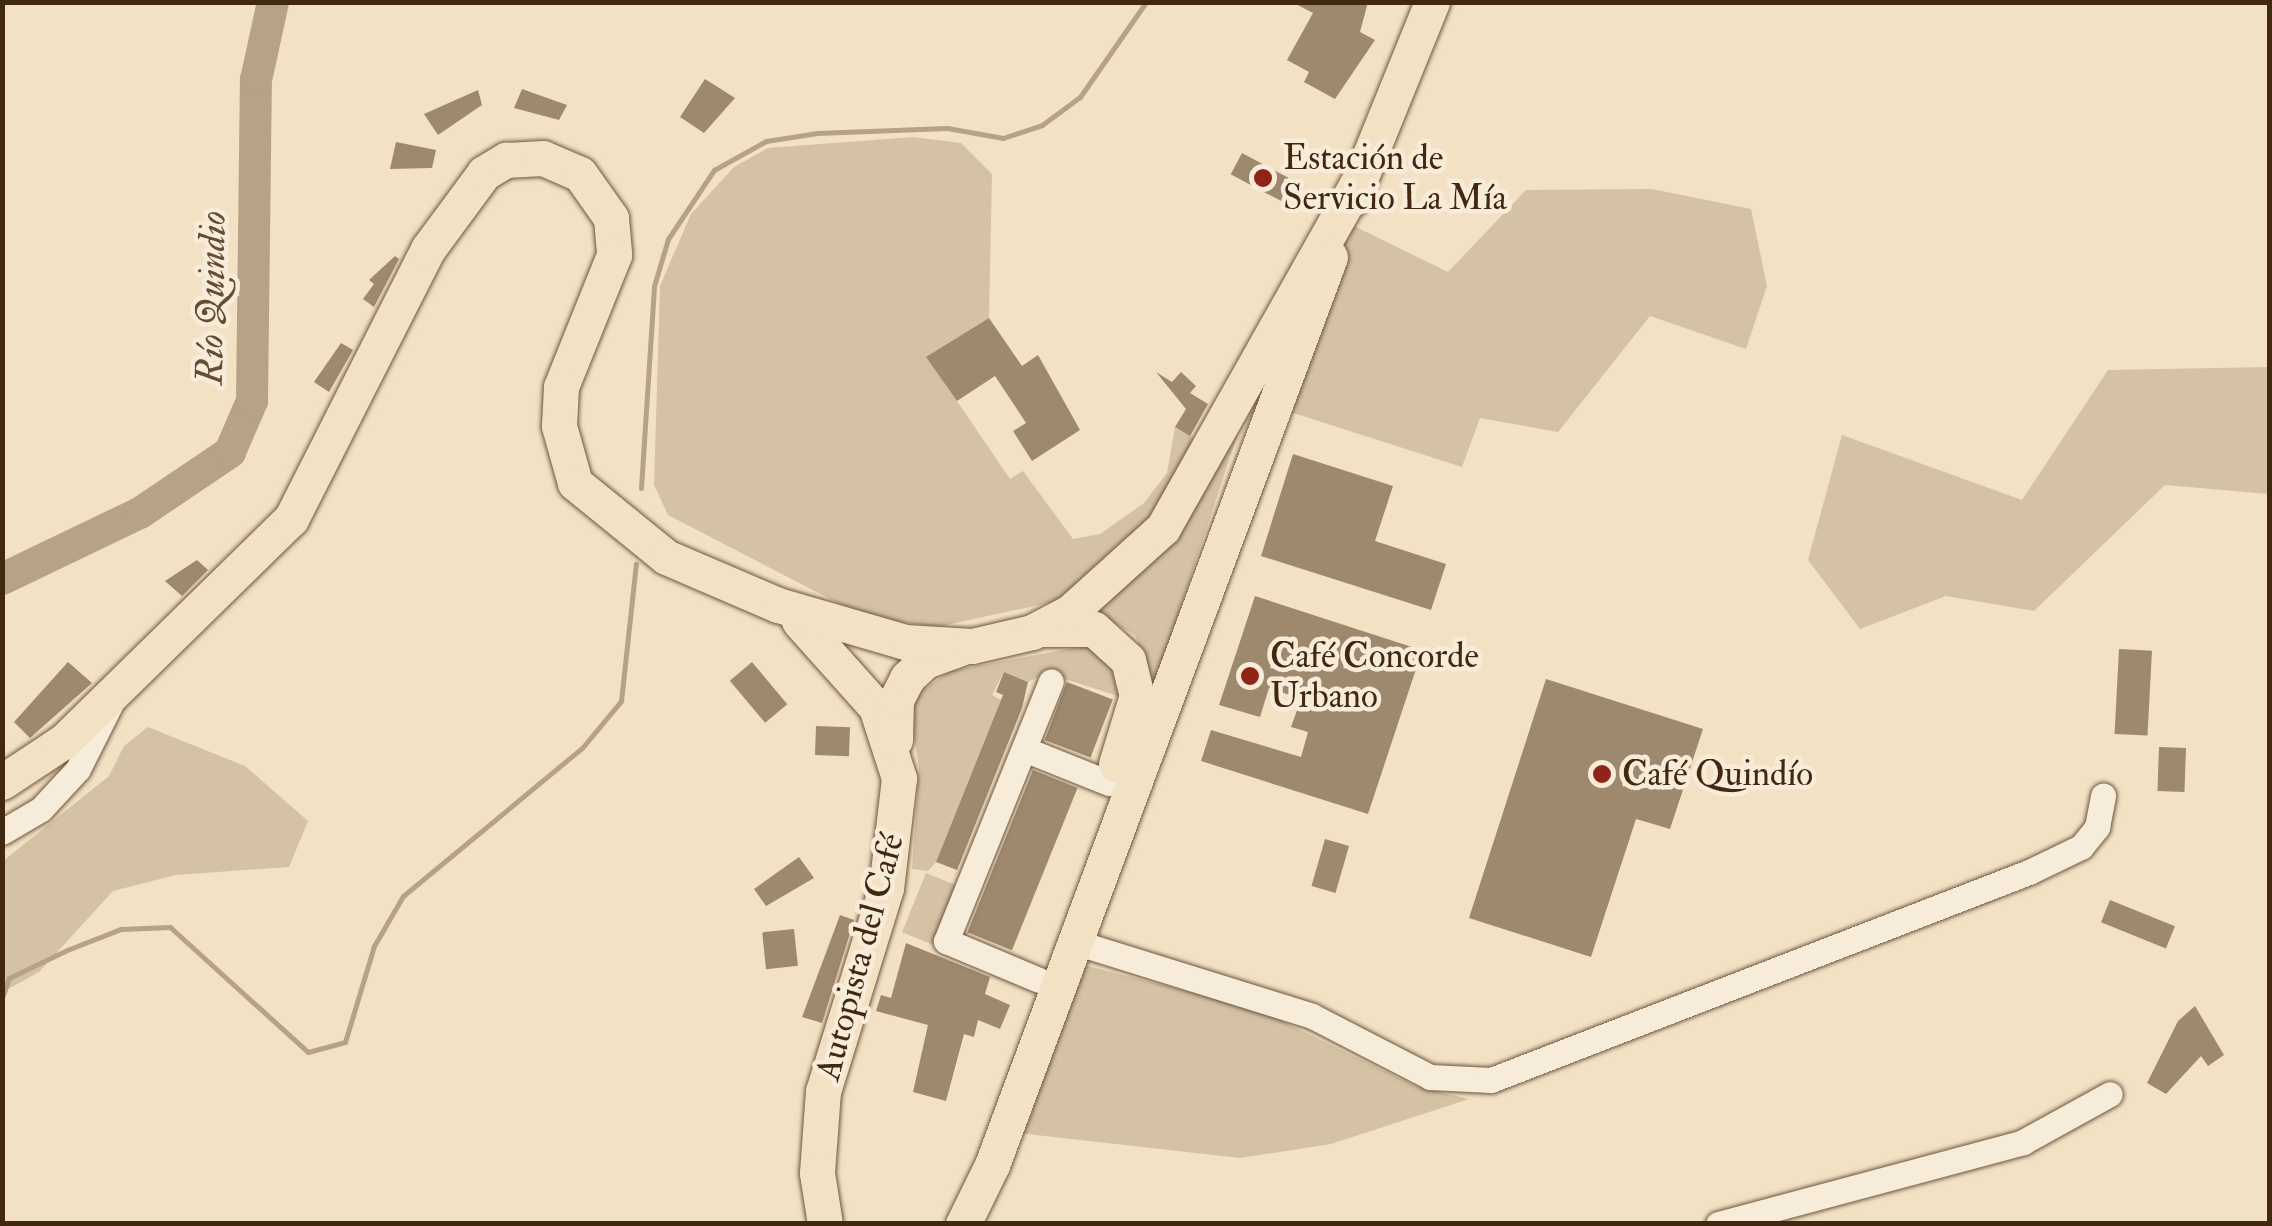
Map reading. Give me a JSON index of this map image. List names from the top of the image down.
{
  "streets": {
    "highway": ["Autopista del Café"]
  },
  "water": ["Río Quindio"],
  "places": ["Estación de Servicio La Mía", "Café Concorde Urbano", "Café Quindío"]
}
